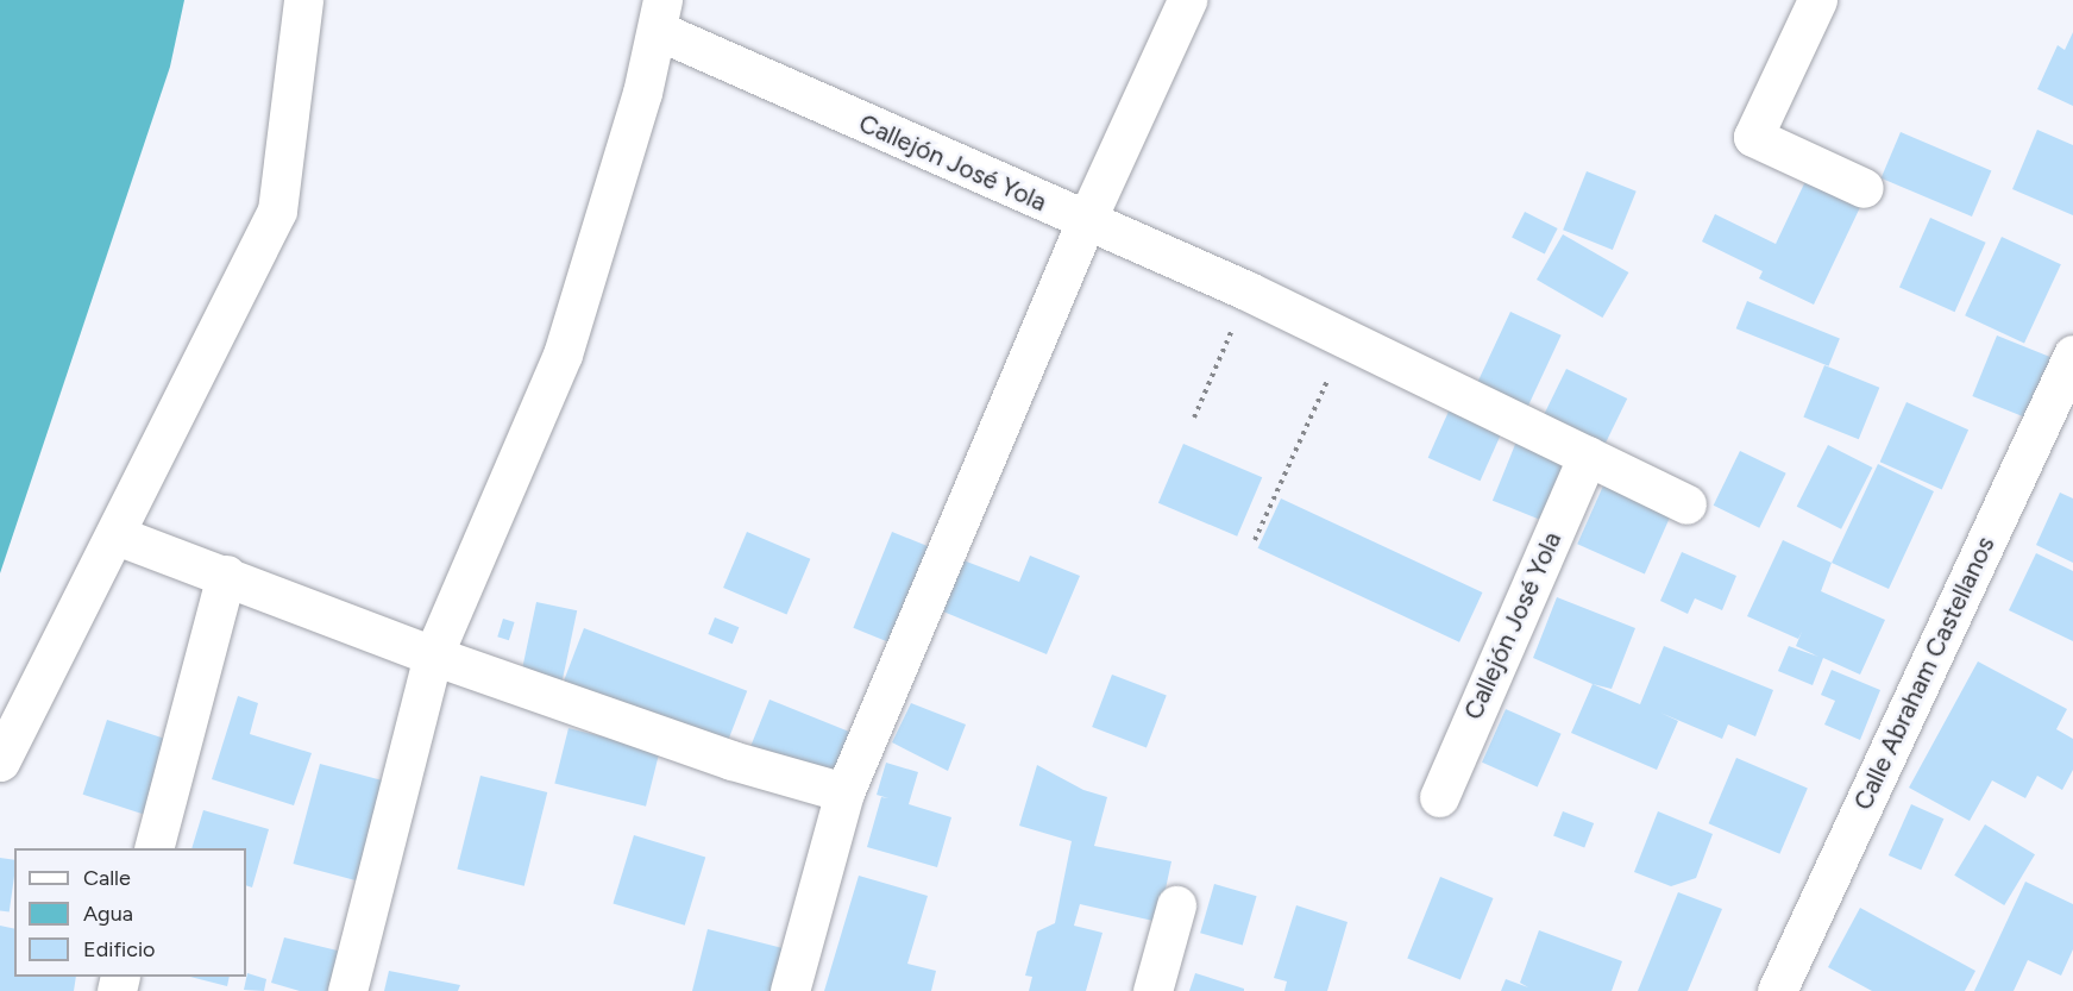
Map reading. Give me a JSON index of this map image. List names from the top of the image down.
{
  "streets": {
    "street": ["Callejón José Yola", "Calle Abraham Castellanos"]
  },
  "legend": ["Calle", "Agua", "Edificio"]
}
